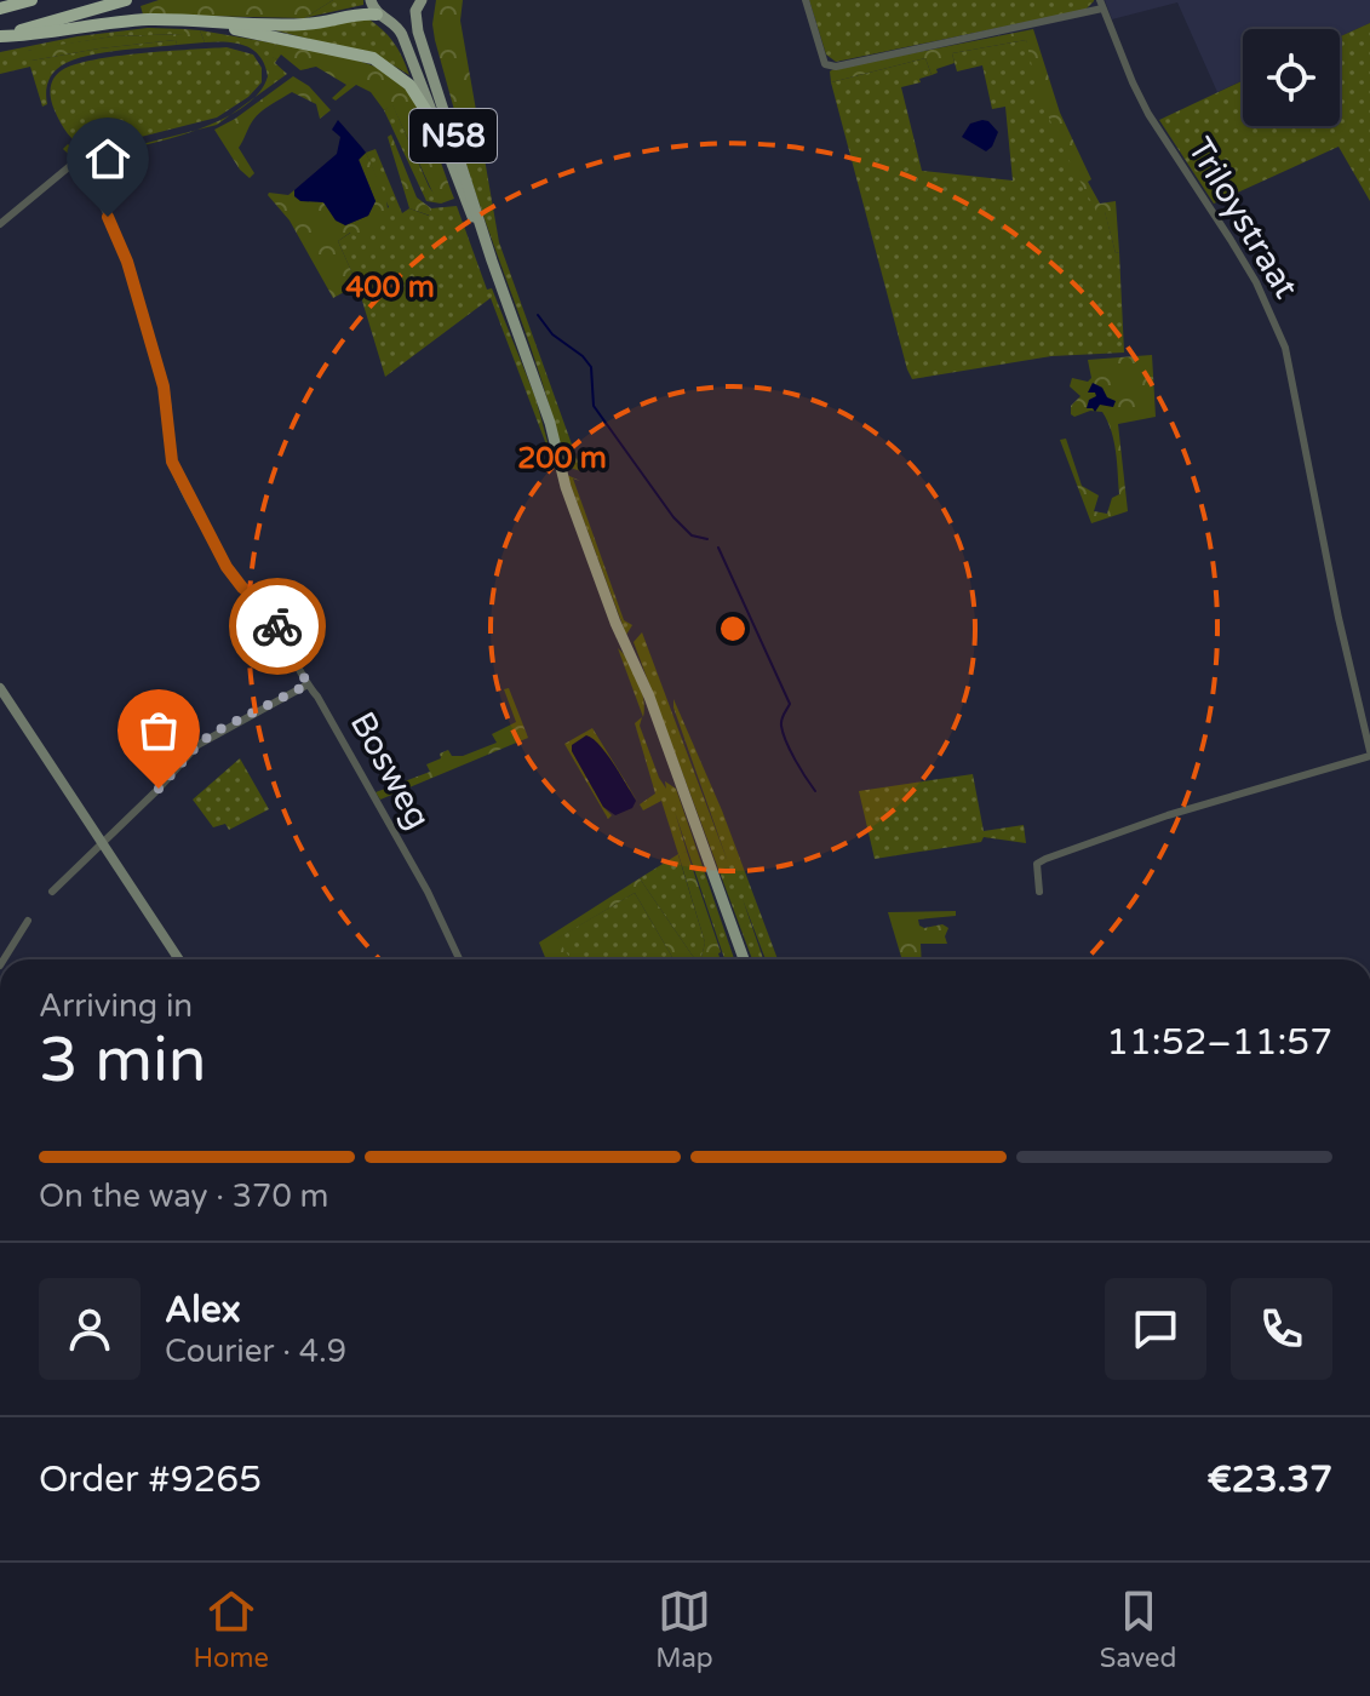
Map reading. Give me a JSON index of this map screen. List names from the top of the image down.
{
  "streets": {
    "main road": ["N58"],
    "street": ["Triloystraat", "Bosweg"]
  },
  "page": {
    "heading": ["3 min", "Arriving in", "11:52–11:57"],
    "panel": [
      "Alex",
      "Courier · 4.9",
      "Order #9265",
      "€23.37"
    ],
    "bar": "On the way · 370 m",
    "tabs": ["Home", "Map", "Saved"]
  },
  "rings": ["400 m", "200 m"]
}
